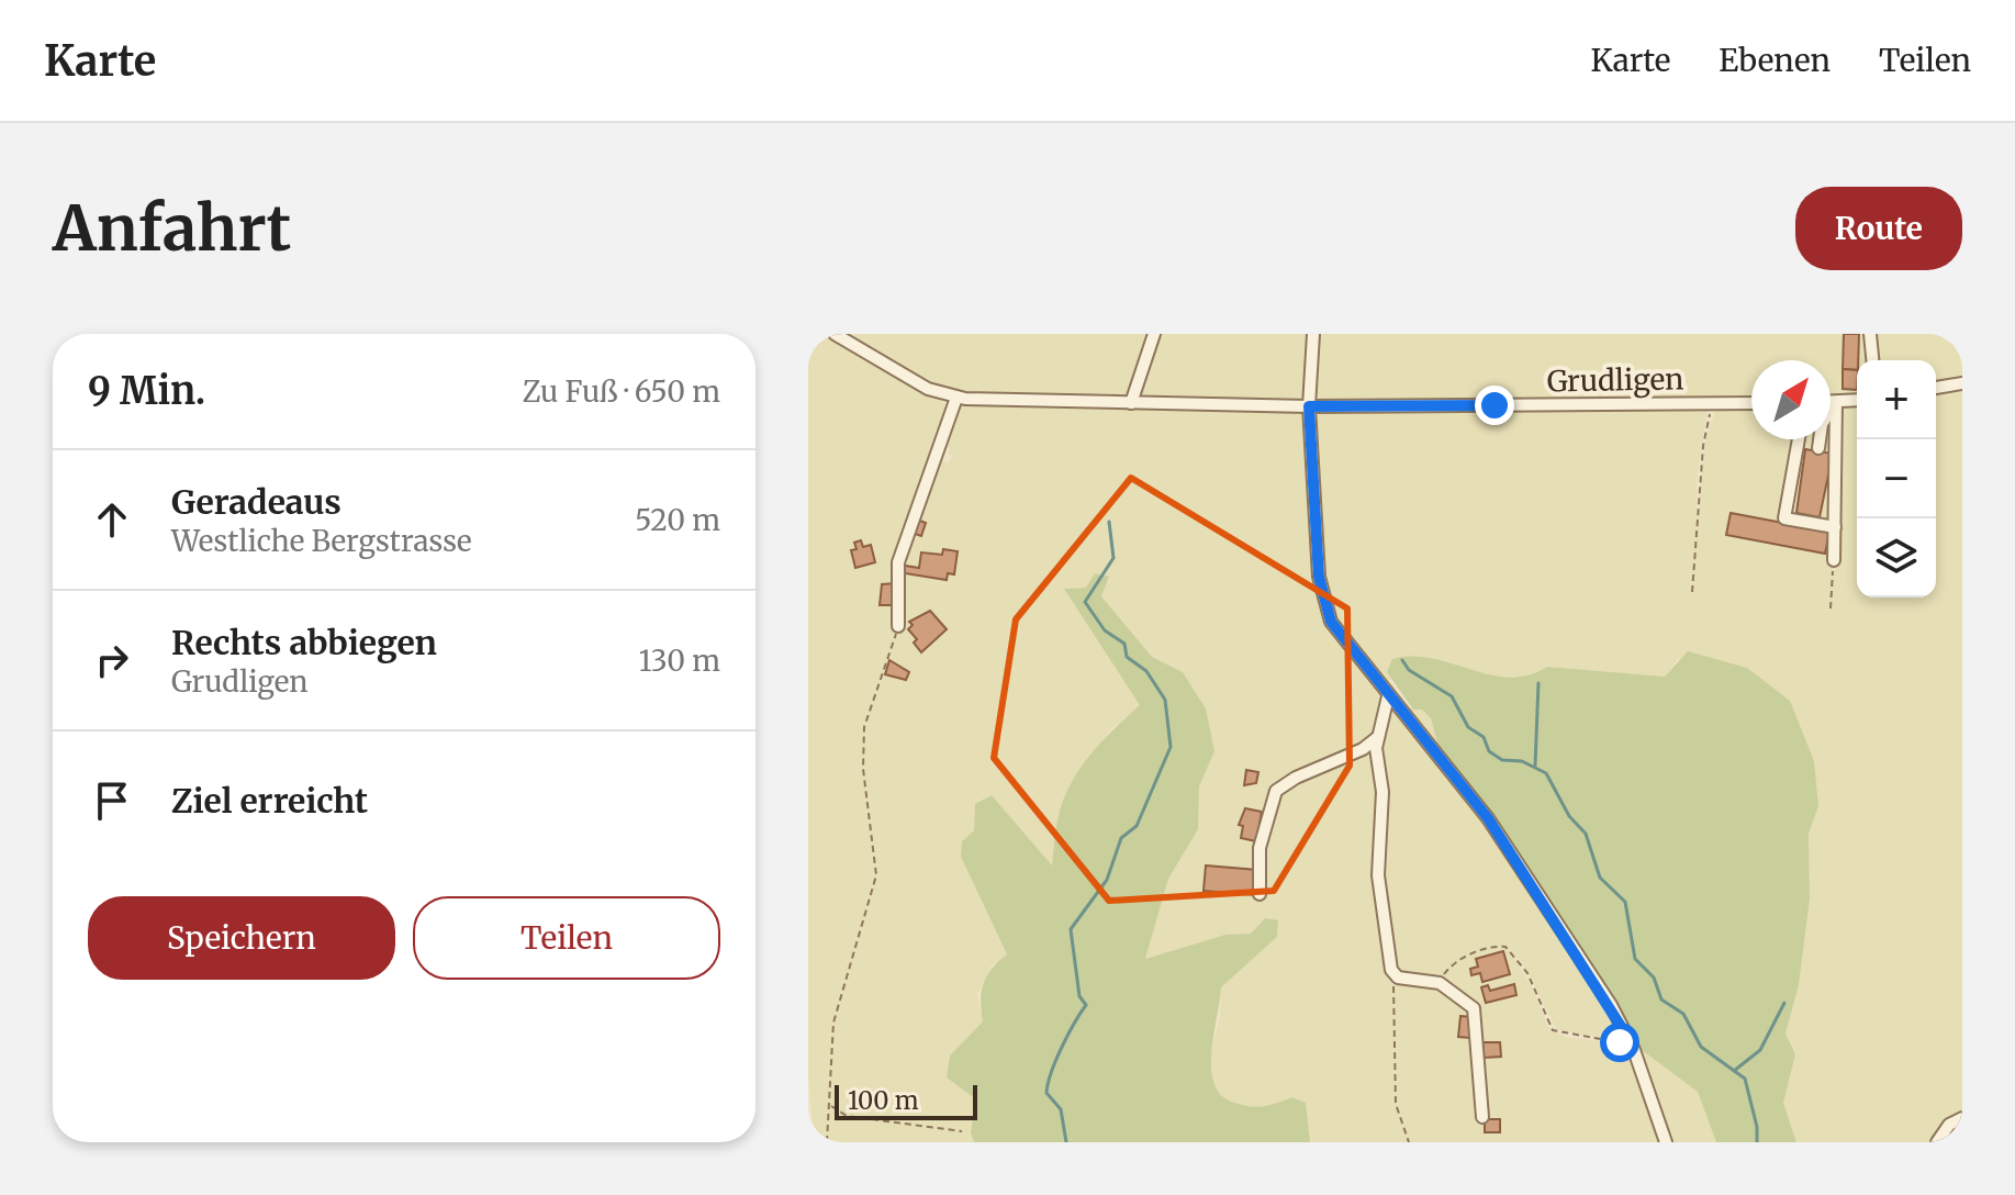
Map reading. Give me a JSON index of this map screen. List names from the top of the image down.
{
  "streets": {
    "street": ["Grudligen"]
  },
  "scale_bar": "100 m",
  "north": "top right",
  "page": {
    "header": "Karte",
    "nav": ["Karte", "Ebenen", "Teilen"],
    "buttons": [
      "Route",
      ["Speichern", "Teilen"]
    ],
    "title": "Anfahrt",
    "heading": ["9 Min.", "Zu Fuß · 650 m"],
    "map_buttons": ["+", "−"],
    "list": [
      ["Geradeaus", "Westliche Bergstrasse", "520 m"],
      ["Rechts abbiegen", "Grudligen", "130 m"],
      "Ziel erreicht"
    ],
    "scale": "100 m"
  }
}
